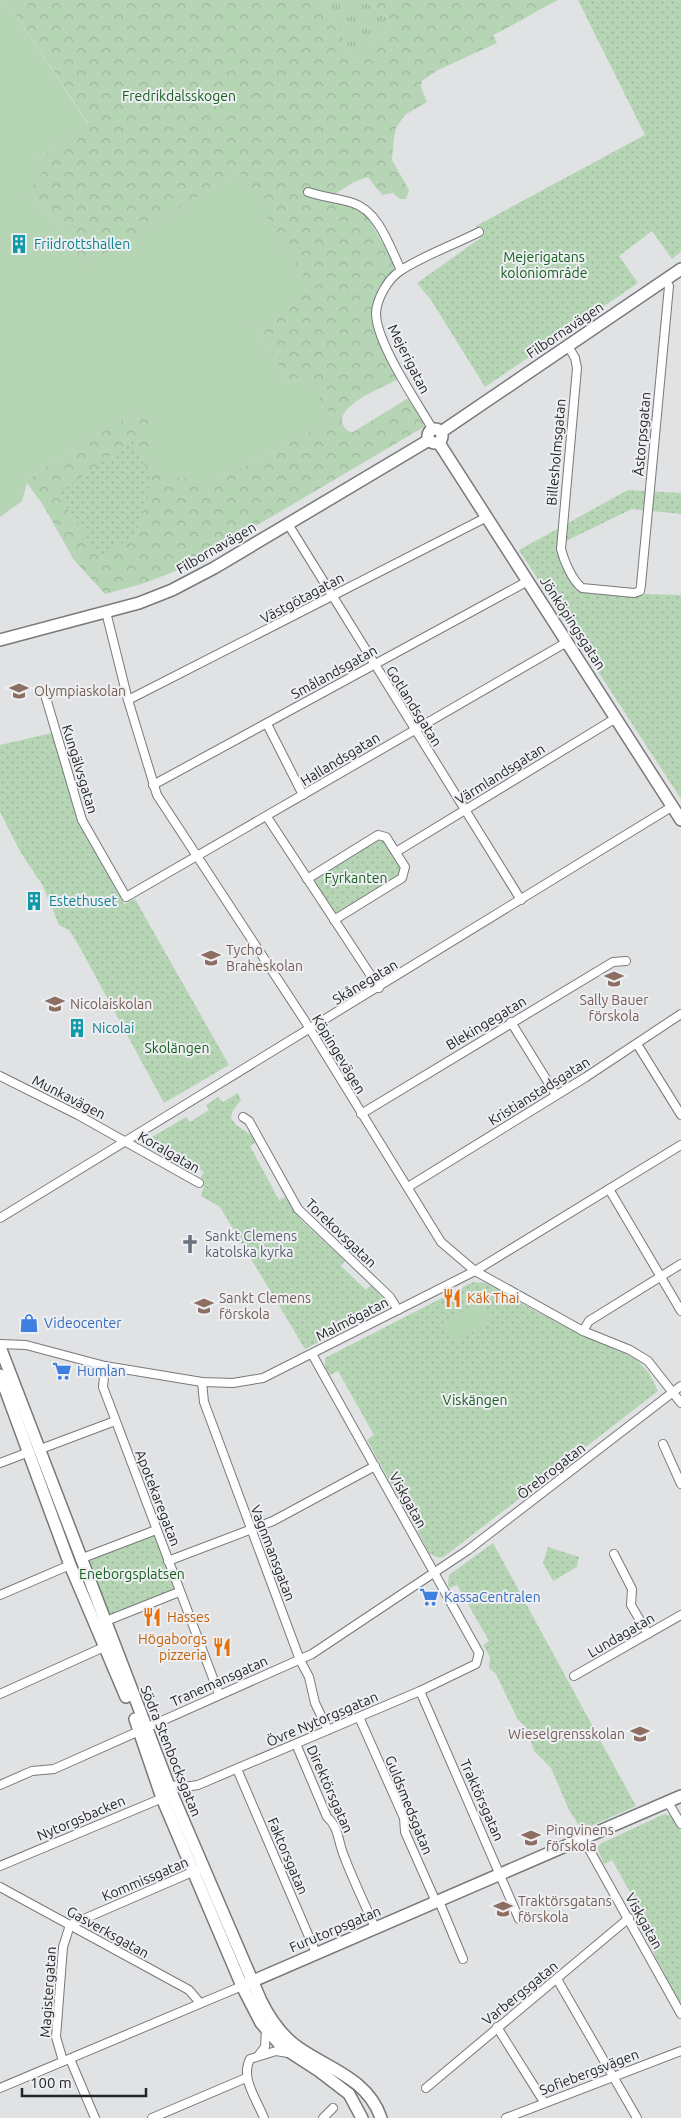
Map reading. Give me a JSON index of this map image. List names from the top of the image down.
{
  "streets": {
    "street": [
      "Filbornavägen",
      "Mejerigatan",
      "Åstorpsgatan",
      "Billesholmsgatan",
      "Västgötagatan",
      "Jönköpingsgatan",
      "Smålandsgatan",
      "Gotlandsgatan",
      "Hallandsgatan",
      "Kungälvsgatan",
      "Värmlandsgatan",
      "Skånegatan",
      "Blekingegatan",
      "Köpingevägen",
      "Kristianstadsgatan",
      "Munkavägen",
      "Koralgatan",
      "Torekovsgatan",
      "Malmögatan",
      "Örebrogatan",
      "Apotekaregatan",
      "Viskgatan",
      "Vagnmansgatan",
      "Lundagatan",
      "Tranemansgatan",
      "Övre Nytorgsgatan",
      "Södra Stenbocksgatan",
      "Direktörsgatan",
      "Traktörsgatan",
      "Guldsmedsgatan",
      "Nytorgsbacken",
      "Faktorsgatan",
      "Kommissgatan",
      "Furutorpsgatan",
      "Gasverksgatan",
      "Magistergatan",
      "Varbergsgatan",
      "Sofiebergsvägen"
    ]
  },
  "crossings": [
    ["Filbornavägen", "Mejerigatan"],
    ["Filbornavägen", "Åstorpsgatan"],
    ["Filbornavägen", "Billesholmsgatan"],
    ["Filbornavägen", "Jönköpingsgatan"],
    ["Filbornavägen", "Gotlandsgatan"],
    ["Filbornavägen", "Köpingevägen"],
    ["Mejerigatan", "Jönköpingsgatan"],
    ["Åstorpsgatan", "Billesholmsgatan"],
    ["Västgötagatan", "Jönköpingsgatan"],
    ["Västgötagatan", "Gotlandsgatan"],
    ["Västgötagatan", "Köpingevägen"],
    ["Jönköpingsgatan", "Smålandsgatan"],
    ["Jönköpingsgatan", "Hallandsgatan"],
    ["Jönköpingsgatan", "Värmlandsgatan"],
    ["Jönköpingsgatan", "Skånegatan"],
    ["Smålandsgatan", "Gotlandsgatan"],
    ["Smålandsgatan", "Köpingevägen"],
    ["Gotlandsgatan", "Hallandsgatan"],
    ["Gotlandsgatan", "Värmlandsgatan"],
    ["Gotlandsgatan", "Skånegatan"],
    ["Hallandsgatan", "Kungälvsgatan"],
    ["Hallandsgatan", "Köpingevägen"],
    ["Skånegatan", "Köpingevägen"],
    ["Skånegatan", "Munkavägen"],
    ["Skånegatan", "Koralgatan"],
    ["Blekingegatan", "Köpingevägen"],
    ["Köpingevägen", "Kristianstadsgatan"],
    ["Köpingevägen", "Malmögatan"],
    ["Köpingevägen", "Örebrogatan"],
    ["Munkavägen", "Koralgatan"],
    ["Torekovsgatan", "Malmögatan"],
    ["Malmögatan", "Apotekaregatan"],
    ["Malmögatan", "Viskgatan"],
    ["Malmögatan", "Vagnmansgatan"],
    ["Malmögatan", "Södra Stenbocksgatan"],
    ["Örebrogatan", "Viskgatan"],
    ["Örebrogatan", "Tranemansgatan"],
    ["Apotekaregatan", "Tranemansgatan"],
    ["Viskgatan", "Tranemansgatan"],
    ["Viskgatan", "Övre Nytorgsgatan"],
    ["Viskgatan", "Furutorpsgatan"],
    ["Viskgatan", "Varbergsgatan"],
    ["Vagnmansgatan", "Tranemansgatan"],
    ["Vagnmansgatan", "Övre Nytorgsgatan"],
    ["Tranemansgatan", "Södra Stenbocksgatan"],
    ["Övre Nytorgsgatan", "Södra Stenbocksgatan"],
    ["Övre Nytorgsgatan", "Direktörsgatan"],
    ["Övre Nytorgsgatan", "Traktörsgatan"],
    ["Övre Nytorgsgatan", "Guldsmedsgatan"],
    ["Övre Nytorgsgatan", "Nytorgsbacken"],
    ["Övre Nytorgsgatan", "Faktorsgatan"],
    ["Södra Stenbocksgatan", "Nytorgsbacken"],
    ["Södra Stenbocksgatan", "Kommissgatan"],
    ["Södra Stenbocksgatan", "Furutorpsgatan"],
    ["Direktörsgatan", "Furutorpsgatan"],
    ["Traktörsgatan", "Furutorpsgatan"],
    ["Guldsmedsgatan", "Furutorpsgatan"],
    ["Faktorsgatan", "Furutorpsgatan"],
    ["Kommissgatan", "Gasverksgatan"],
    ["Kommissgatan", "Magistergatan"],
    ["Furutorpsgatan", "Gasverksgatan"],
    ["Furutorpsgatan", "Magistergatan"],
    ["Gasverksgatan", "Magistergatan"]
  ],
  "parks": [
    "Fredrikdalsskogen",
    "Mejerigatans koloniområde",
    "Fyrkanten",
    "Skolängen",
    "Viskängen",
    "Eneborgsplatsen"
  ],
  "places": {
    "building": ["Friidrottshallen", "Estethuset", "Nicolai"],
    "school or university": [
      "Olympiaskolan",
      "Tycho Braheskolan",
      "Sally Bauer förskola",
      "Nicolaiskolan",
      "Sankt Clemens förskola",
      "Wieselgrensskolan",
      "Pingvinens förskola",
      "Traktörsgatans förskola"
    ],
    "church": ["Sankt Clemens katolska kyrka"],
    "restaurant": ["Käk Thai", "Hasses", "Högaborgs pizzeria"],
    "shop": ["Videocenter"],
    "supermarket": ["Humlan", "KassaCentralen"]
  },
  "scale_bar": "100 m"
}
